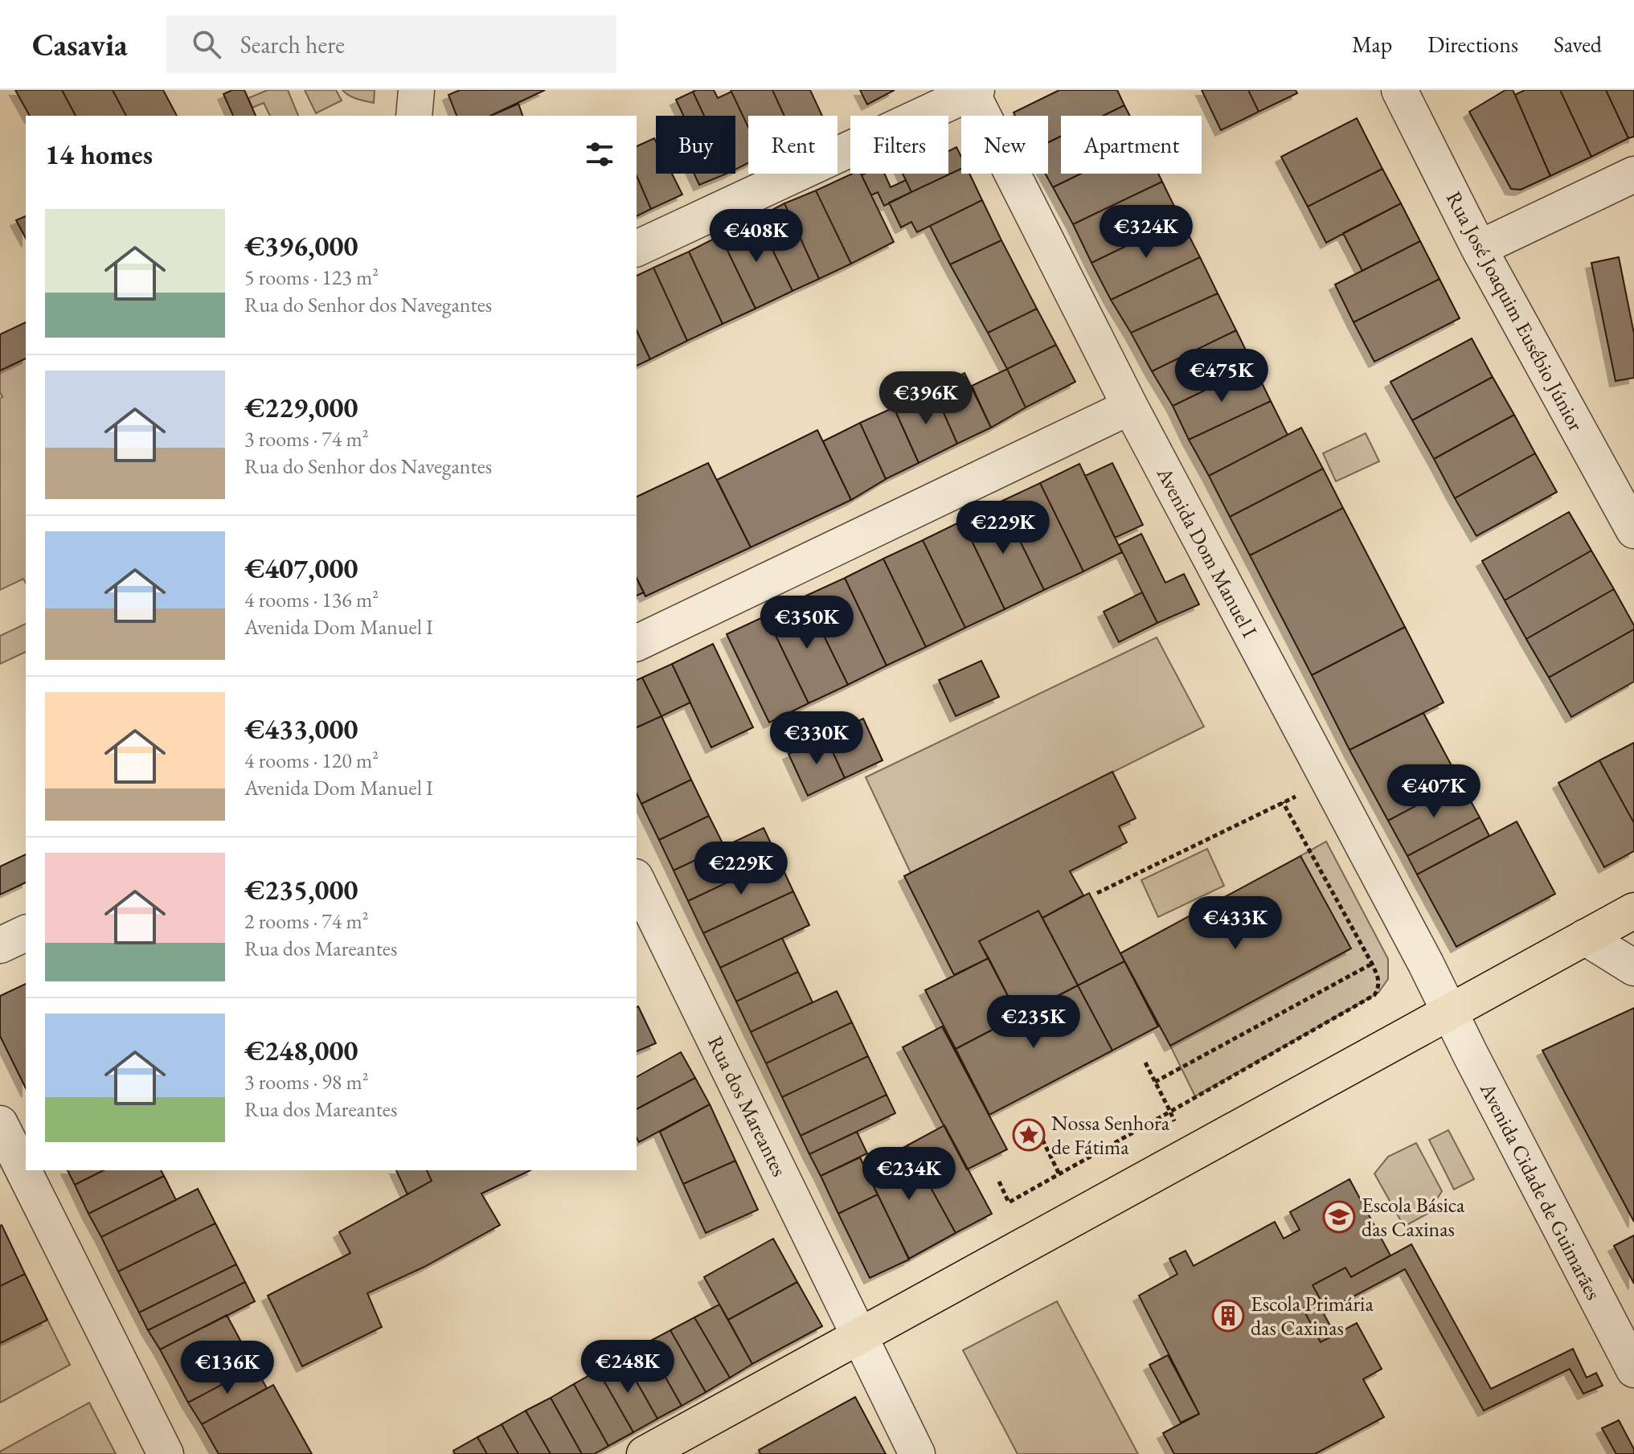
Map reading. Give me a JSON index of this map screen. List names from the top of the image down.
{
  "streets": {
    "street": [
      "Rua José Joaquim Eusébio Júnior",
      "Avenida Dom Manuel I",
      "Rua dos Mareantes",
      "Avenida Cidade de Guimarães"
    ]
  },
  "crossings": [
    ["Avenida Dom Manuel I", "Avenida Cidade de Guimarães"]
  ],
  "places": {
    "place": ["Nossa Senhora de Fátima"],
    "school or university": ["Escola Básica das Caxinas"],
    "building": ["Escola Primária das Caxinas"]
  },
  "page": {
    "header": "Casavia",
    "search": "Search here",
    "nav": ["Map", "Directions", "Saved"],
    "chip": [
      "Buy",
      "Rent",
      "Filters",
      "New",
      "Apartment"
    ],
    "heading": "14 homes",
    "list": [
      {
        "name": "€396,000",
        "note": "5 rooms · 123 m² · Rua do Senhor dos Navegantes"
      },
      {
        "name": "€229,000",
        "note": "3 rooms · 74 m² · Rua do Senhor dos Navegantes"
      },
      {
        "name": "€407,000",
        "note": "4 rooms · 136 m² · Avenida Dom Manuel I"
      },
      {
        "name": "€433,000",
        "note": "4 rooms · 120 m² · Avenida Dom Manuel I"
      },
      {
        "name": "€235,000",
        "note": "2 rooms · 74 m² · Rua dos Mareantes"
      },
      {
        "name": "€248,000",
        "note": "3 rooms · 98 m² · Rua dos Mareantes"
      }
    ],
    "price": [
      "€324K",
      "€408K",
      "€475K",
      "€396K",
      "€229K",
      "€350K",
      "€330K",
      "€407K",
      "€229K",
      "€433K",
      "€235K",
      "€234K",
      "€248K",
      "€136K"
    ]
  }
}
